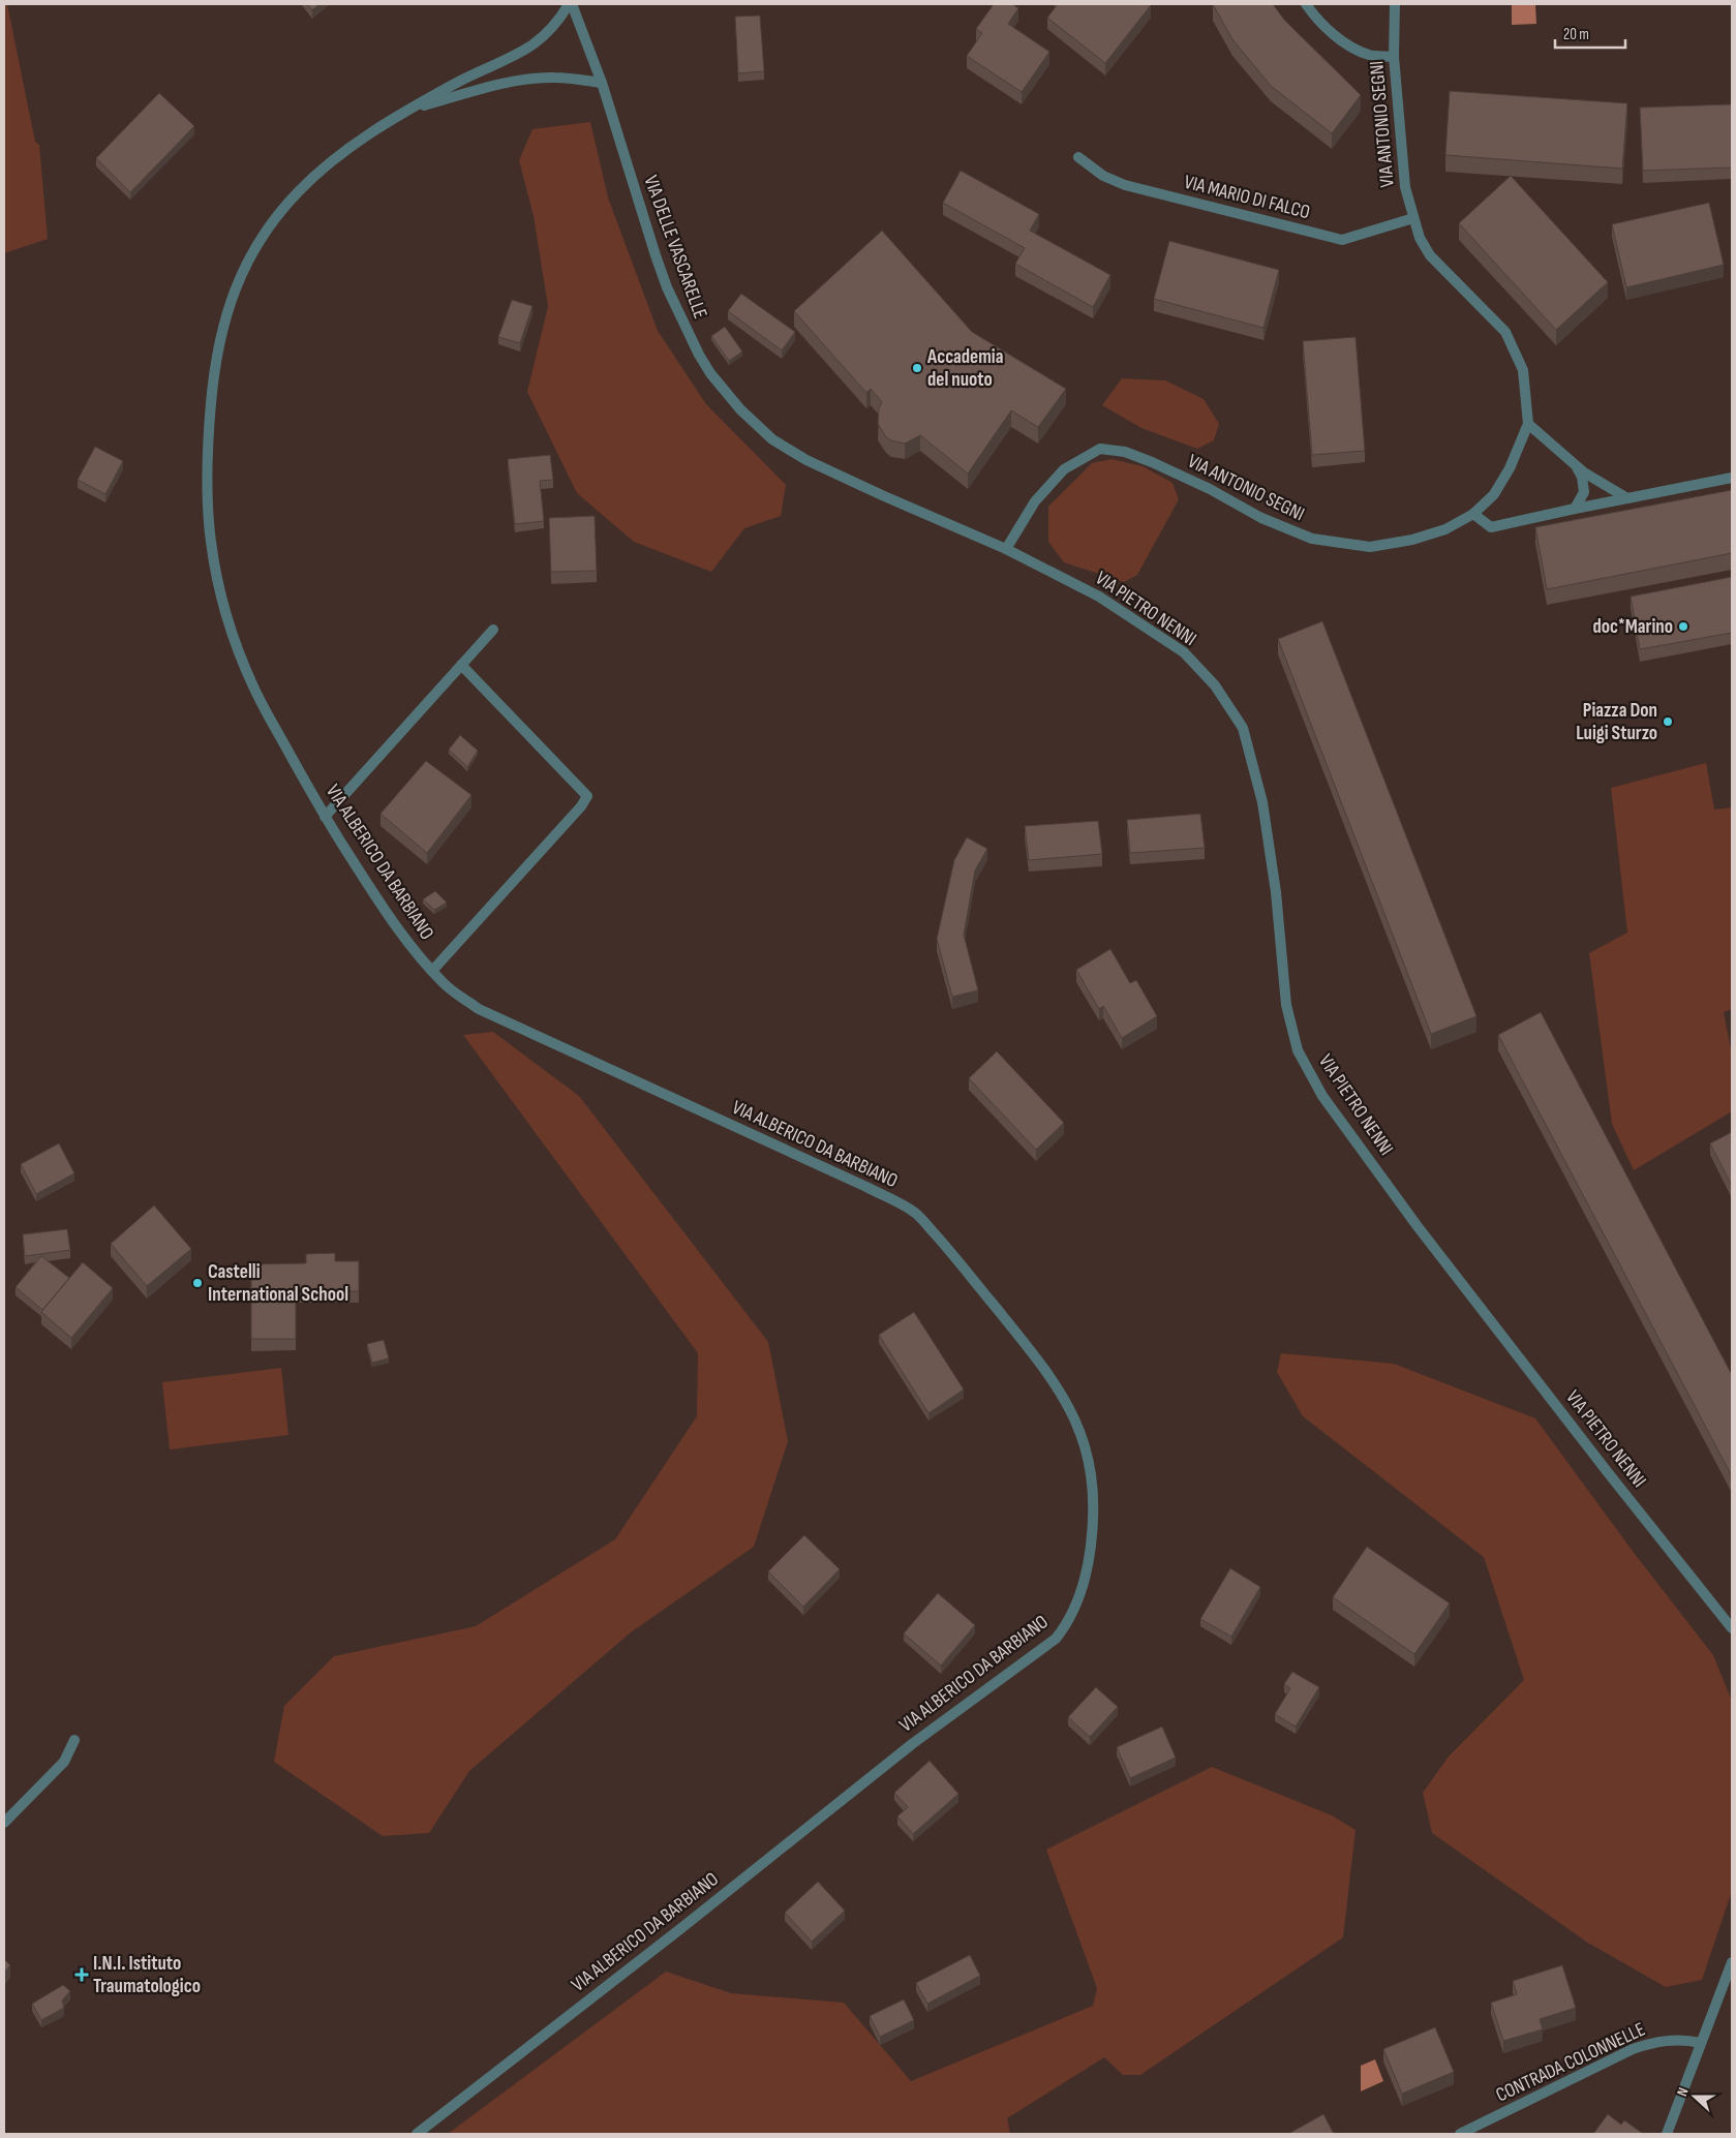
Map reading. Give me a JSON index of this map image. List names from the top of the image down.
{
  "streets": {
    "street": [
      "VIA ANTONIO SEGNI",
      "VIA MARIO DI FALCO",
      "VIA DELLE VASCARELLE",
      "VIA PIETRO NENNI",
      "VIA ALBERICO DA BARBIANO",
      "CONTRADA COLONNELLE"
    ]
  },
  "crossings": [
    ["VIA ANTONIO SEGNI", "VIA MARIO DI FALCO"],
    ["VIA ANTONIO SEGNI", "VIA DELLE VASCARELLE"],
    ["VIA ANTONIO SEGNI", "VIA PIETRO NENNI"],
    ["VIA DELLE VASCARELLE", "VIA PIETRO NENNI"],
    ["VIA DELLE VASCARELLE", "VIA ALBERICO DA BARBIANO"]
  ],
  "places": {
    "other": [
      "Accademia del nuoto",
      "doc*Marino",
      "Piazza Don Luigi Sturzo",
      "Castelli International School"
    ],
    "health": ["I.N.I. Istituto Traumatologico"]
  },
  "scale_bar": "20 m",
  "north": "left"
}
